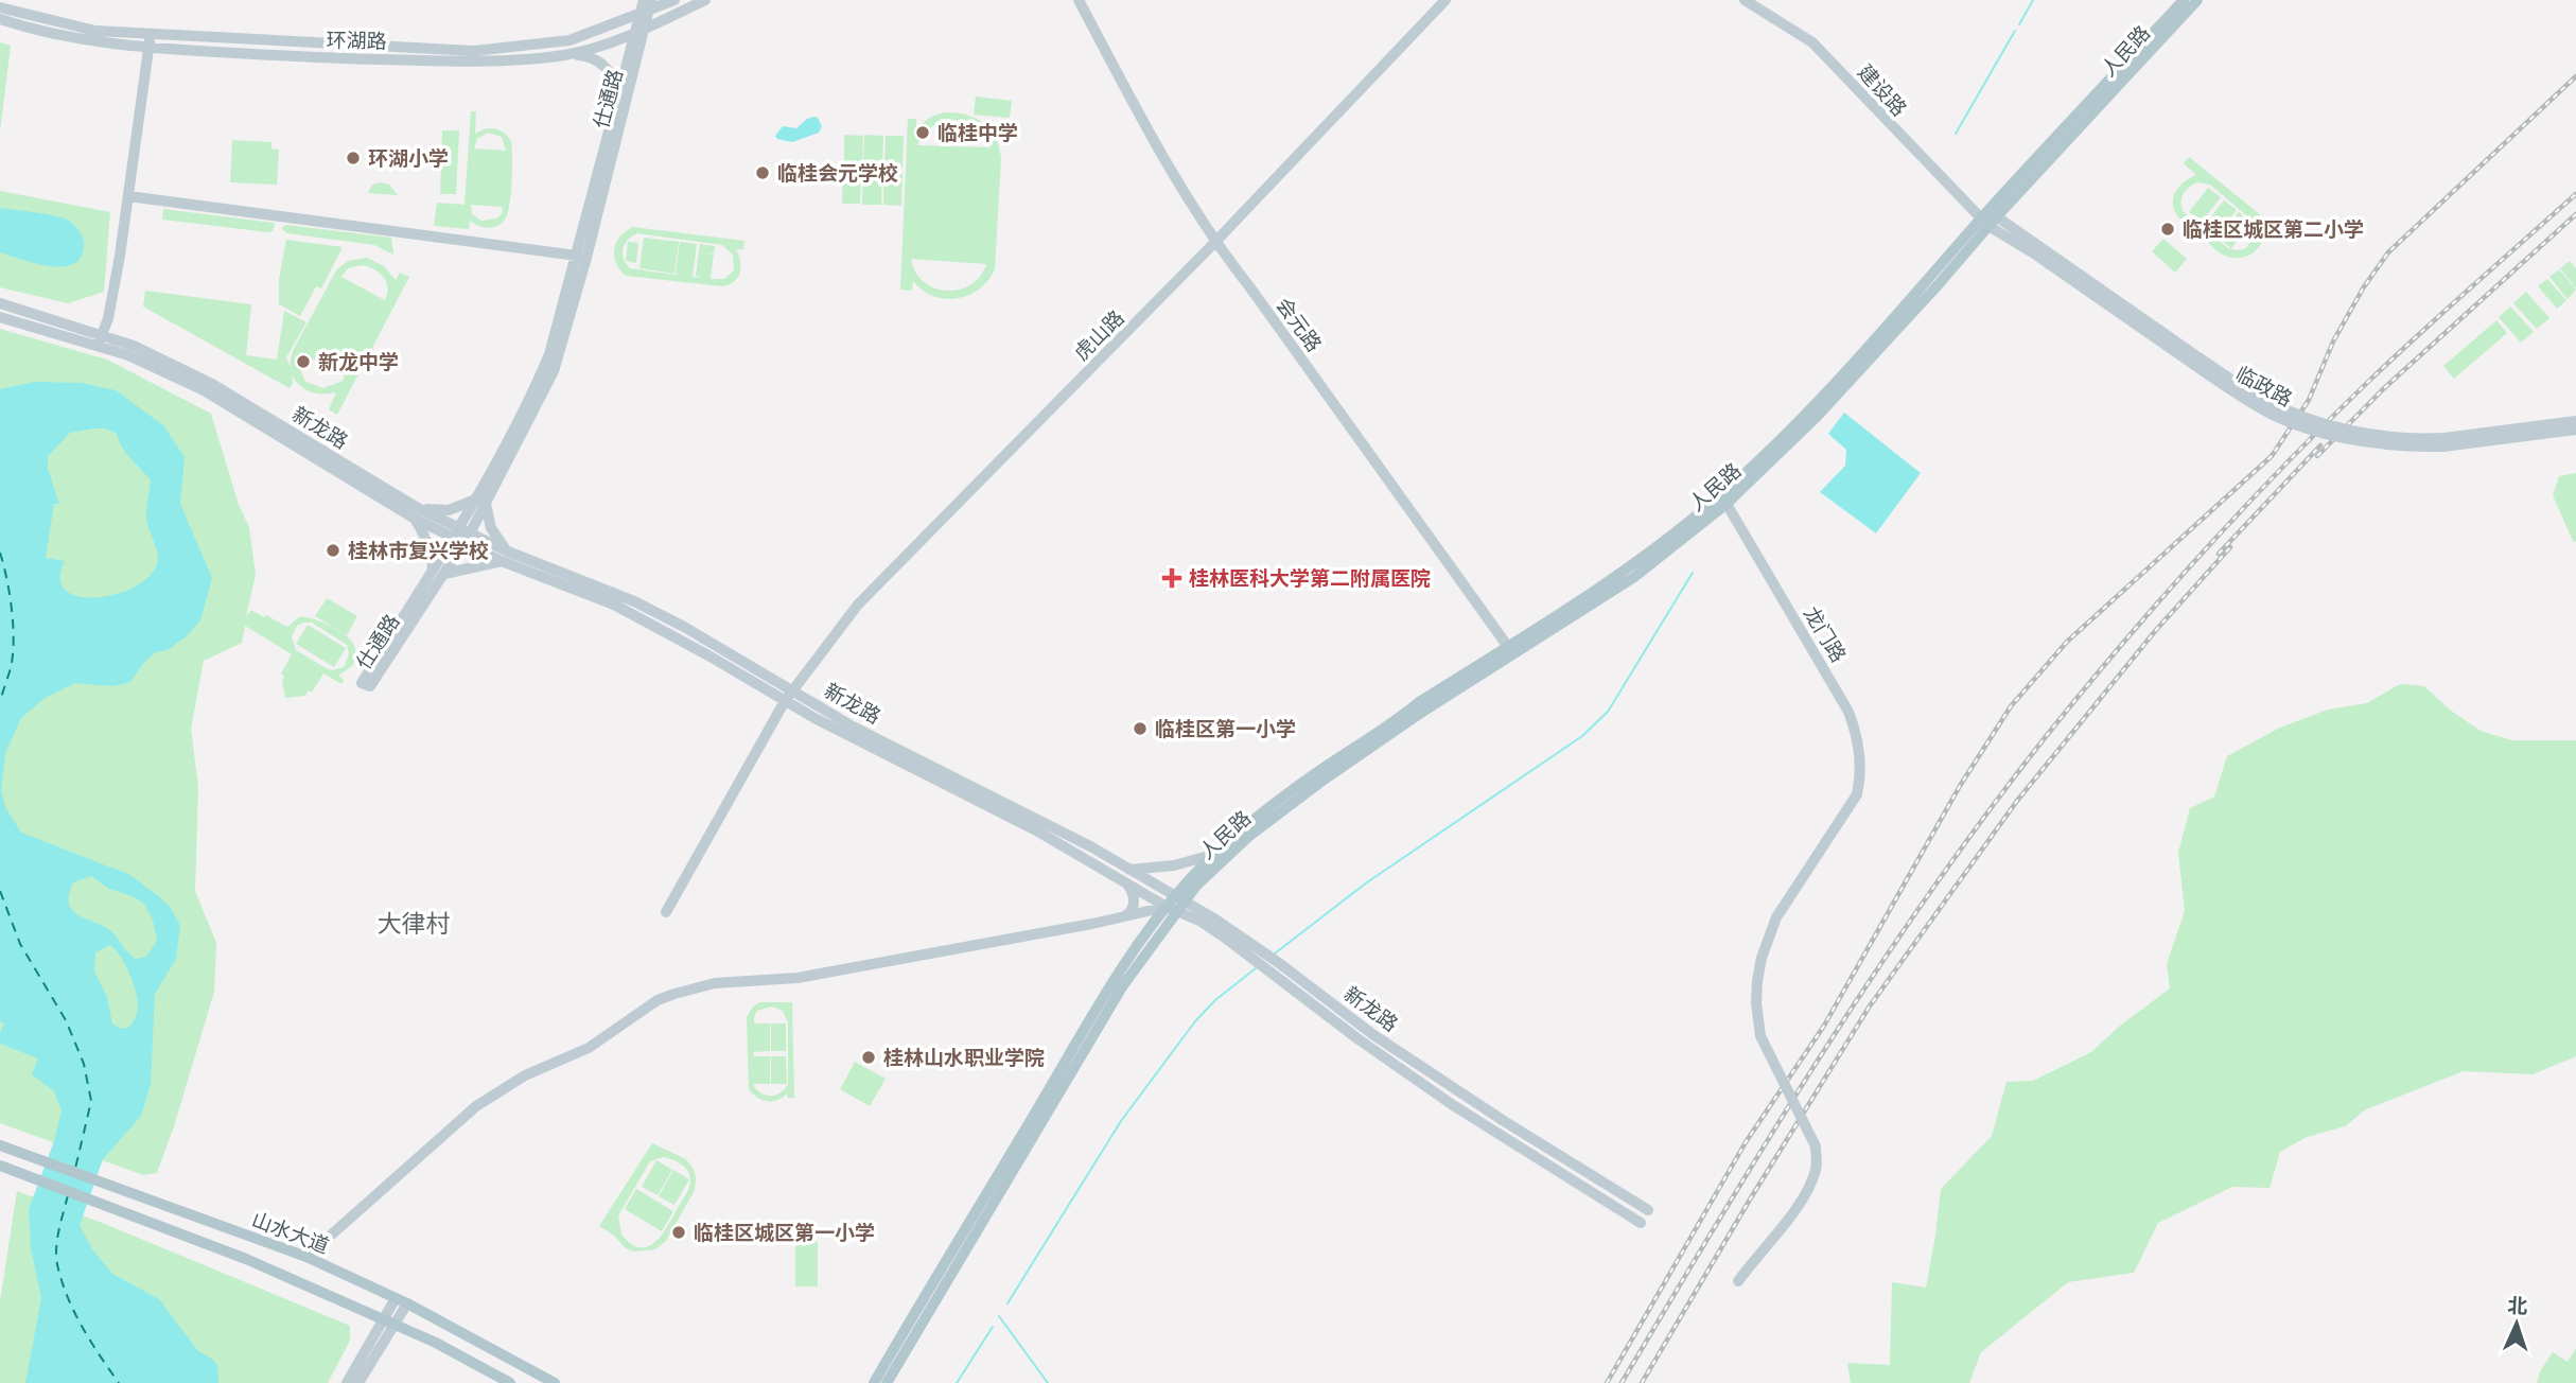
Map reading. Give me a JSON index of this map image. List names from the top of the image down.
{
  "streets": {
    "main road": ["人民路", "山水大道"],
    "street": [
      "环湖路",
      "建设路",
      "仕通路",
      "会元路",
      "虎山路",
      "临政路",
      "新龙路",
      "龙门路"
    ]
  },
  "crossings": [
    ["环湖路", "仕通路"],
    ["人民路", "建设路"],
    ["人民路", "会元路"],
    ["人民路", "临政路"],
    ["人民路", "新龙路"],
    ["人民路", "龙门路"],
    ["建设路", "临政路"],
    ["仕通路", "新龙路"],
    ["会元路", "虎山路"],
    ["虎山路", "新龙路"]
  ],
  "districts": ["大律村"],
  "places": {
    "other": [
      "临桂中学",
      "环湖小学",
      "临桂会元学校",
      "临桂区城区第二小学",
      "新龙中学",
      "桂林市复兴学校",
      "临桂区第一小学",
      "桂林山水职业学院",
      "临桂区城区第一小学"
    ],
    "health": ["桂林医科大学第二附属医院"]
  },
  "north": "top"
}
